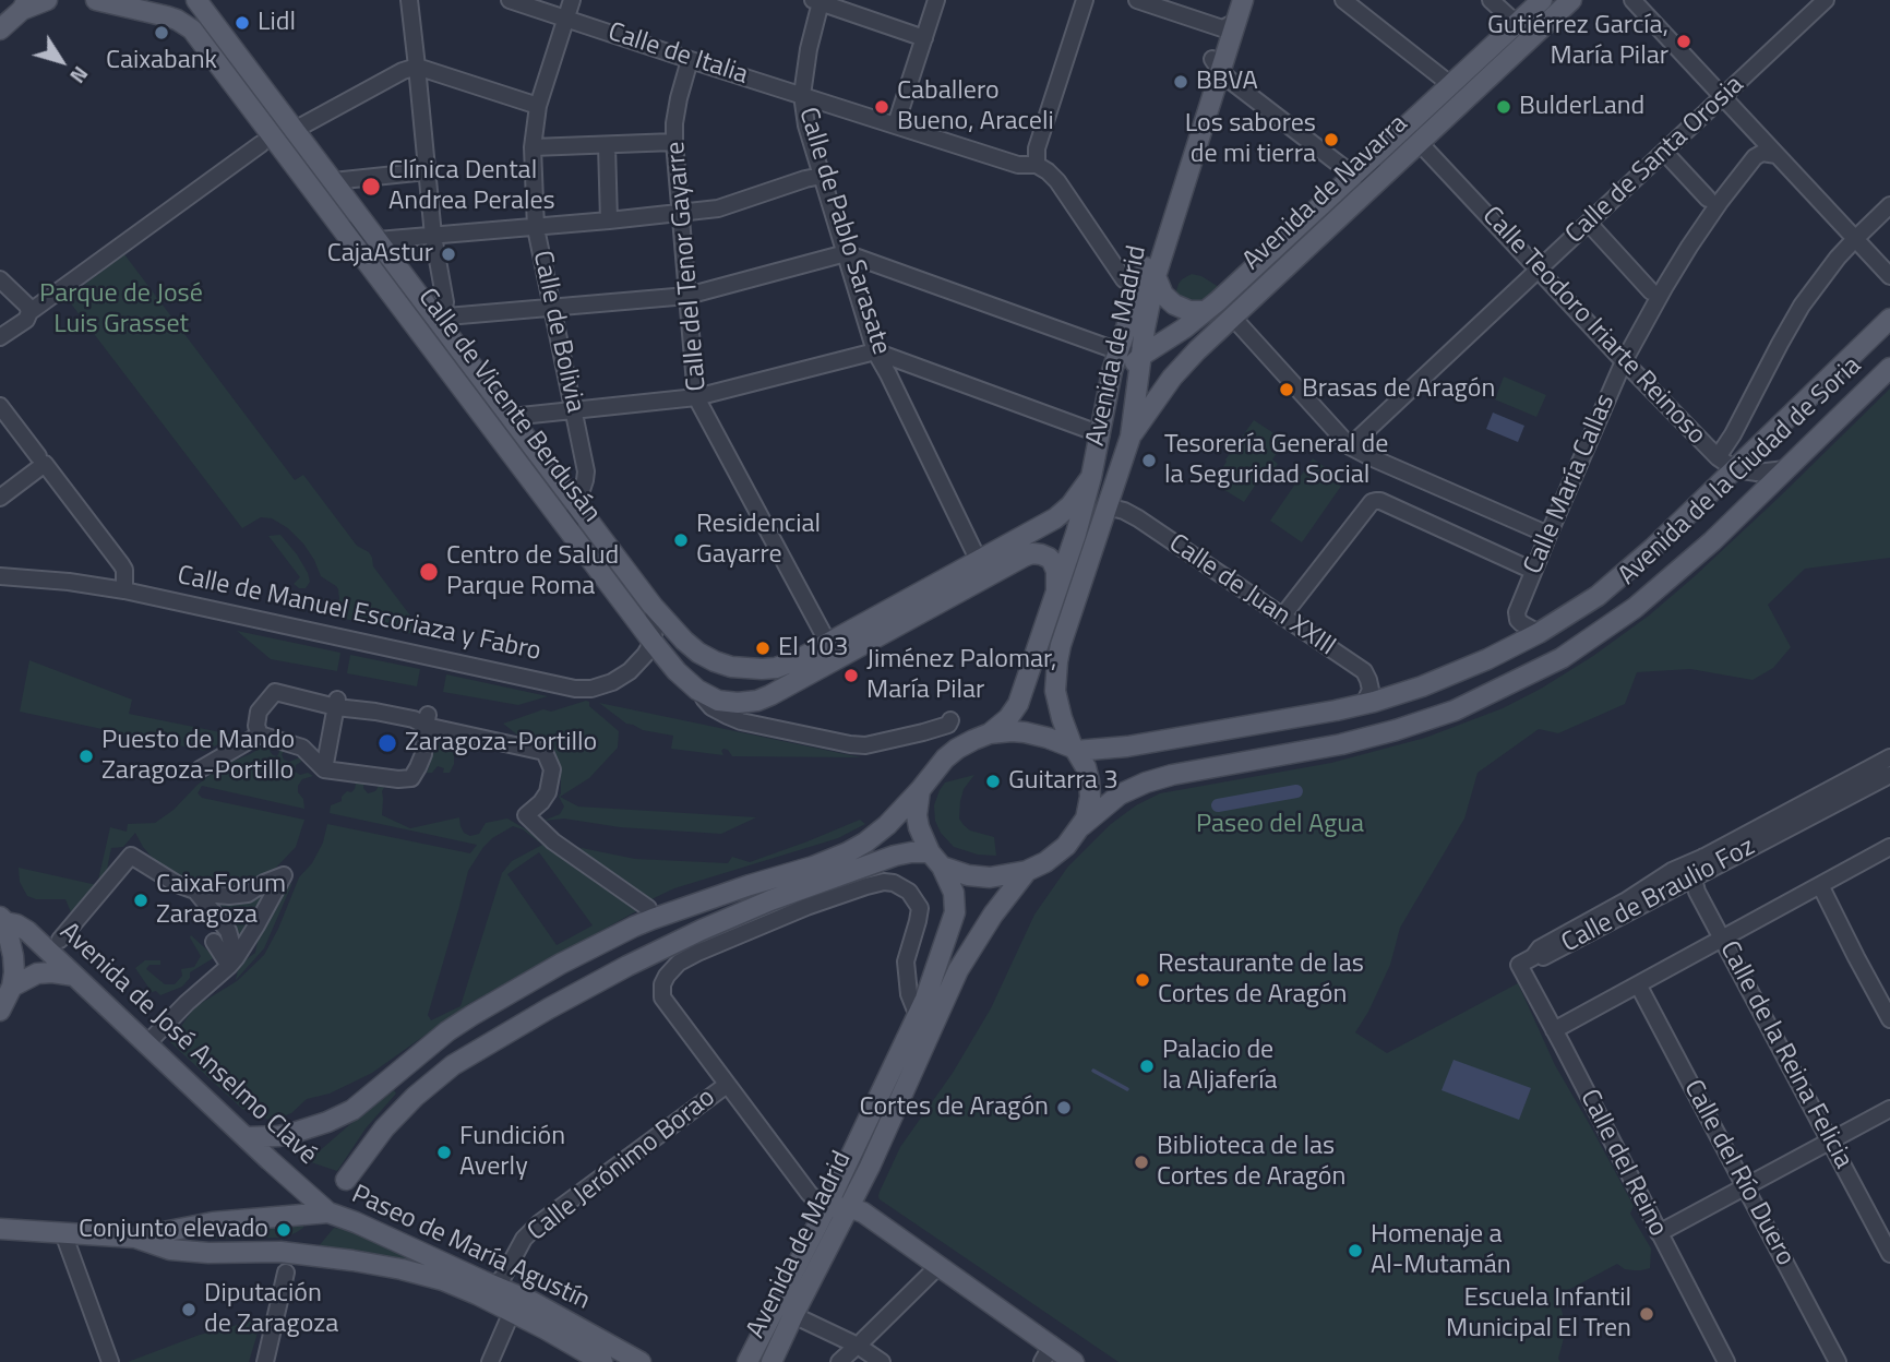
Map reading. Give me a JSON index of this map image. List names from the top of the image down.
{
  "streets": {
    "main road": [
      "Avenida de Navarra",
      "Avenida de Madrid",
      "Calle de Vicente Berdusán",
      "Avenida de la Ciudad de Soria",
      "Avenida de José Anselmo Clavé",
      "Paseo de María Agustín"
    ],
    "street": [
      "Calle de Italia",
      "Calle de Santa Orosia",
      "Calle de Pablo Sarasate",
      "Calle del Tenor Gayarre",
      "Calle Teodoro Iriarte Reinoso",
      "Calle de Bolivia",
      "Calle María Callas",
      "Calle de Juan XXIII",
      "Calle de Manuel Escoriaza y Fabro",
      "Calle de Braulio Foz",
      "Calle de la Reina Felicia",
      "Calle del Reino",
      "Calle Jerónimo Borao",
      "Calle del Río Duero"
    ]
  },
  "crossings": [
    ["Calle de Italia", "Calle de Pablo Sarasate"],
    ["Calle de Italia", "Calle del Tenor Gayarre"],
    ["Calle de Italia", "Calle de Bolivia"],
    ["Calle de Santa Orosia", "Calle Teodoro Iriarte Reinoso"],
    ["Avenida de Navarra", "Calle Teodoro Iriarte Reinoso"],
    ["Avenida de Navarra", "Avenida de Madrid"],
    ["Calle del Tenor Gayarre", "Calle de Vicente Berdusán"],
    ["Calle Teodoro Iriarte Reinoso", "Avenida de la Ciudad de Soria"],
    ["Calle Teodoro Iriarte Reinoso", "Calle María Callas"],
    ["Calle de Bolivia", "Calle de Vicente Berdusán"],
    ["Avenida de Madrid", "Avenida de la Ciudad de Soria"],
    ["Avenida de Madrid", "Calle de Juan XXIII"],
    ["Calle de Vicente Berdusán", "Calle de Manuel Escoriaza y Fabro"],
    ["Avenida de la Ciudad de Soria", "Calle María Callas"],
    ["Avenida de la Ciudad de Soria", "Calle de Juan XXIII"],
    ["Calle de Braulio Foz", "Calle de la Reina Felicia"],
    ["Calle de Braulio Foz", "Calle del Reino"],
    ["Avenida de José Anselmo Clavé", "Paseo de María Agustín"],
    ["Calle Jerónimo Borao", "Paseo de María Agustín"]
  ],
  "parks": ["Parque de José Luis Grasset", "Paseo del Agua"],
  "places": [
    "Lidl",
    "Caixabank",
    "Gutiérrez García, María Pilar",
    "BBVA",
    "Caballero Bueno, Araceli",
    "BulderLand",
    "Los sabores de mi tierra",
    "Clínica Dental Andrea Perales",
    "CajaAstur",
    "Brasas de Aragón",
    "Tesorería General de la Seguridad Social",
    "Residencial Gayarre",
    "Centro de Salud Parque Roma",
    "El 103",
    "Jiménez Palomar, María Pilar",
    "Zaragoza-Portillo",
    "Puesto de Mando Zaragoza-Portillo",
    "Guitarra 3",
    "CaixaForum Zaragoza",
    "Restaurante de las Cortes de Aragón",
    "Palacio de la Aljafería",
    "Cortes de Aragón",
    "Fundición Averly",
    "Biblioteca de las Cortes de Aragón",
    "Conjunto elevado",
    "Homenaje a Al-Mutamán",
    "Diputación de Zaragoza",
    "Escuela Infantil Municipal El Tren"
  ],
  "north": "bottom right"
}
